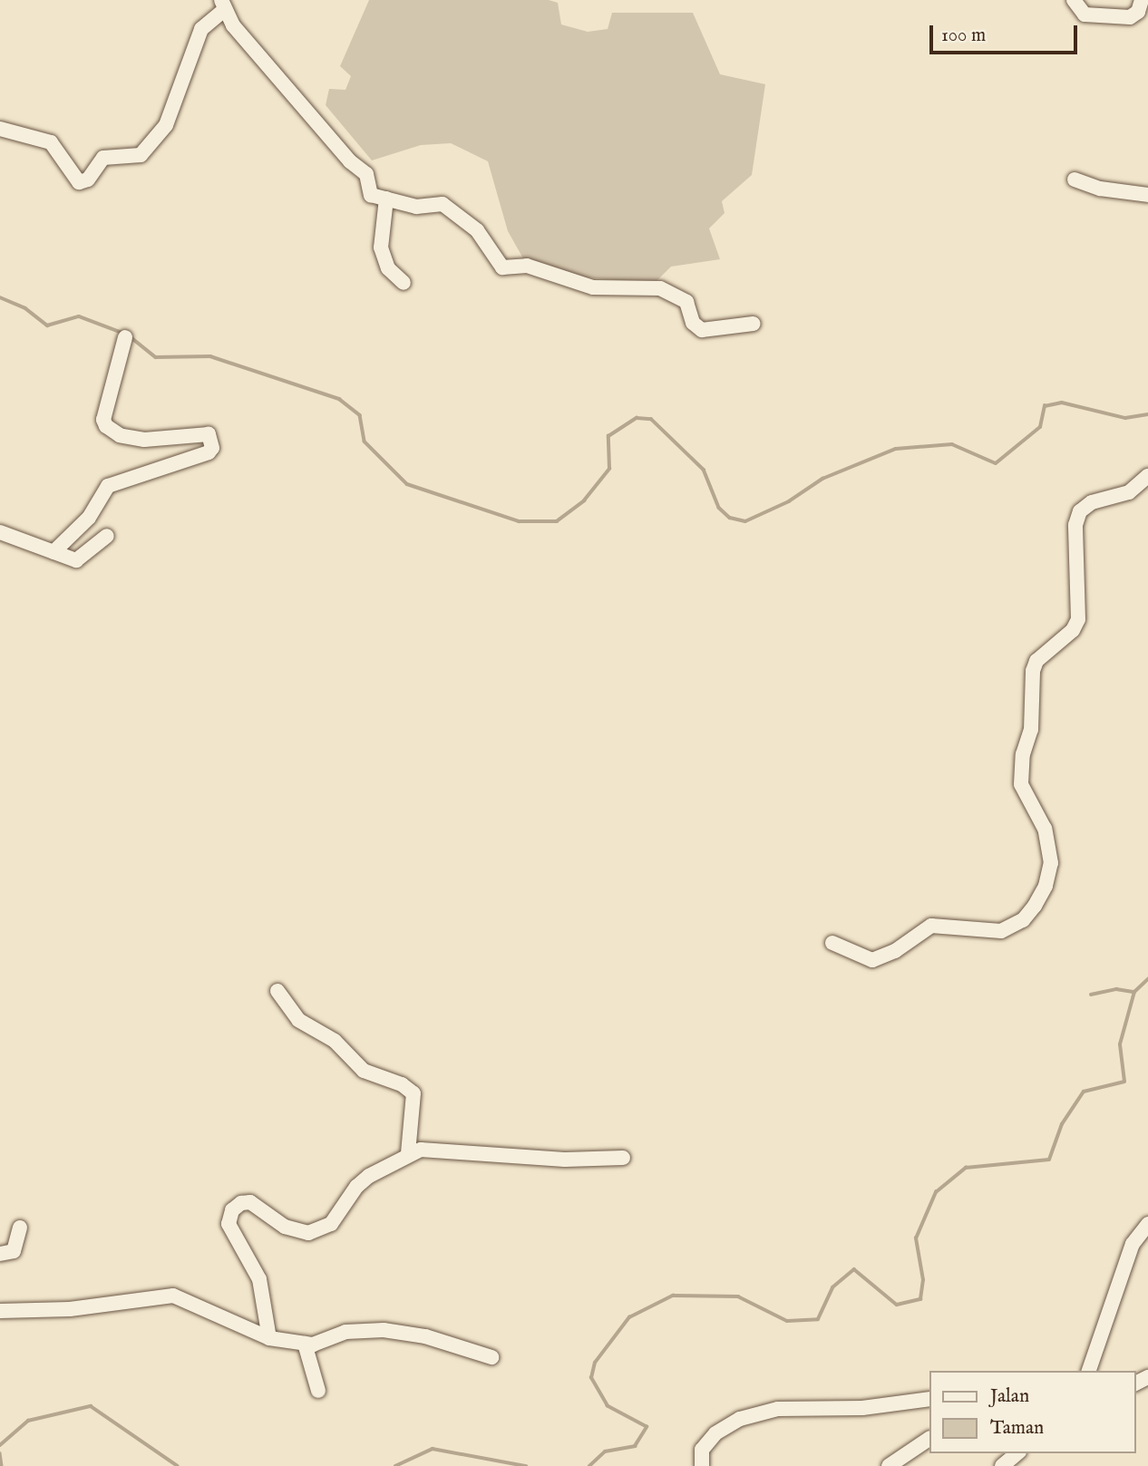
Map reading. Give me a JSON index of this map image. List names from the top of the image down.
{
  "legend": ["Jalan", "Taman"],
  "scale_bar": "100 m"
}
